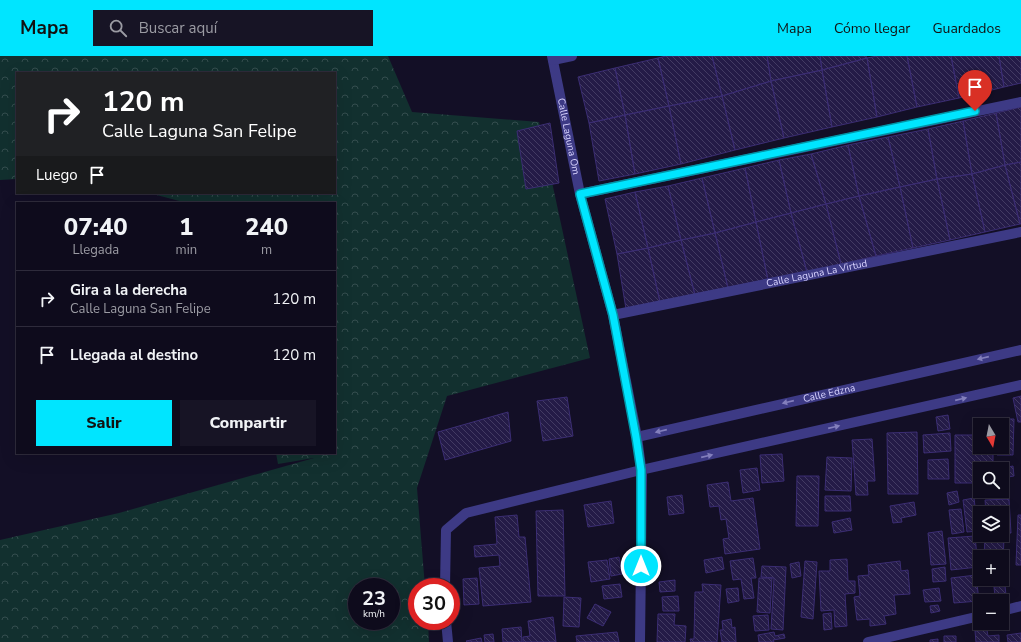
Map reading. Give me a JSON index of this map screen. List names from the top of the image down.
{
  "streets": {
    "street": ["Calle Laguna Om", "Calle Laguna La Virtud", "Calle Edzna"]
  },
  "crossings": [
    ["Calle Laguna Om", "Calle Laguna La Virtud"],
    ["Calle Laguna Om", "Calle Edzna"]
  ],
  "north": "bottom",
  "page": {
    "header": "Mapa",
    "search": "Buscar aquí",
    "nav": ["Mapa", "Cómo llegar", "Guardados"],
    "turn": ["120 m", "Calle Laguna San Felipe"],
    "then": "Luego",
    "eta": [
      "07:40",
      "Llegada",
      "1",
      "min",
      "240",
      "m"
    ],
    "list": [
      {
        "name": "Gira a la derecha",
        "note": "Calle Laguna San Felipe",
        "value": "120 m"
      },
      {
        "name": "Llegada al destino",
        "value": "120 m"
      }
    ],
    "buttons": ["Salir", "Compartir"],
    "map_buttons": ["+", "−"],
    "speed": "23 km/h",
    "limit": "30"
  }
}
